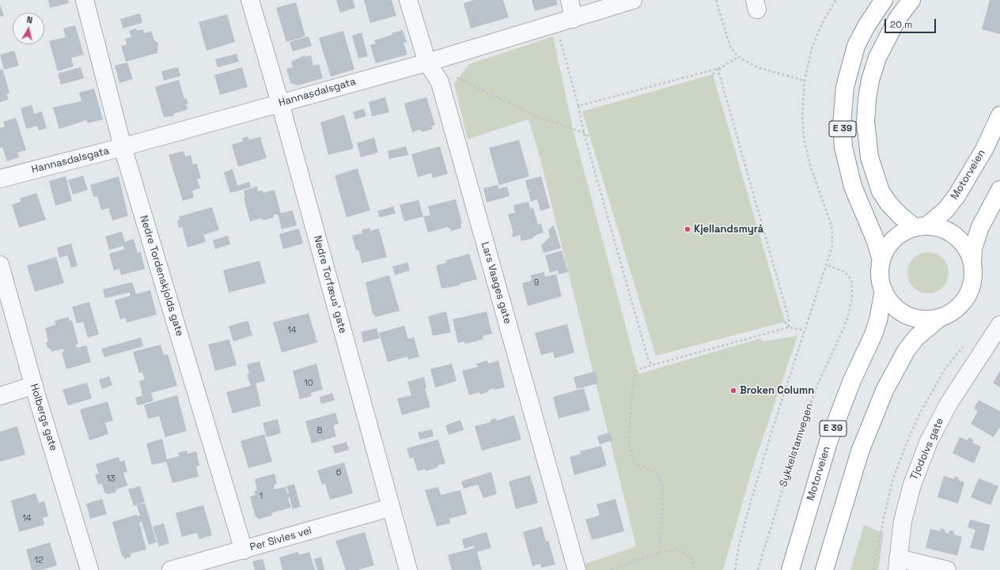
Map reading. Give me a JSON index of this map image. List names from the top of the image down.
{
  "streets": {
    "highway": ["E 39", "Motorveien"],
    "street": [
      "Hannasdalsgata",
      "Nedre Tordenskjolds gate",
      "Lars Vaages gate",
      "Nedre Torfæus' gate",
      "Holbergs gate",
      "Tjodolvs gate",
      "Per Sivles vei"
    ],
    "path": ["Sykkelstamvegen"]
  },
  "crossings": [
    ["Hannasdalsgata", "Nedre Tordenskjolds gate"],
    ["Hannasdalsgata", "Lars Vaages gate"],
    ["Hannasdalsgata", "Nedre Torfæus' gate"],
    ["E 39", "Motorveien"],
    ["Nedre Tordenskjolds gate", "Per Sivles vei"],
    ["Nedre Torfæus' gate", "Per Sivles vei"]
  ],
  "places": ["Kjellandsmyrå", "Broken Column"],
  "house_numbers": [
    "9",
    "14",
    "10",
    "8",
    "6",
    "13",
    "1",
    "14",
    "12"
  ],
  "scale_bar": "20 m",
  "north": "top"
}
